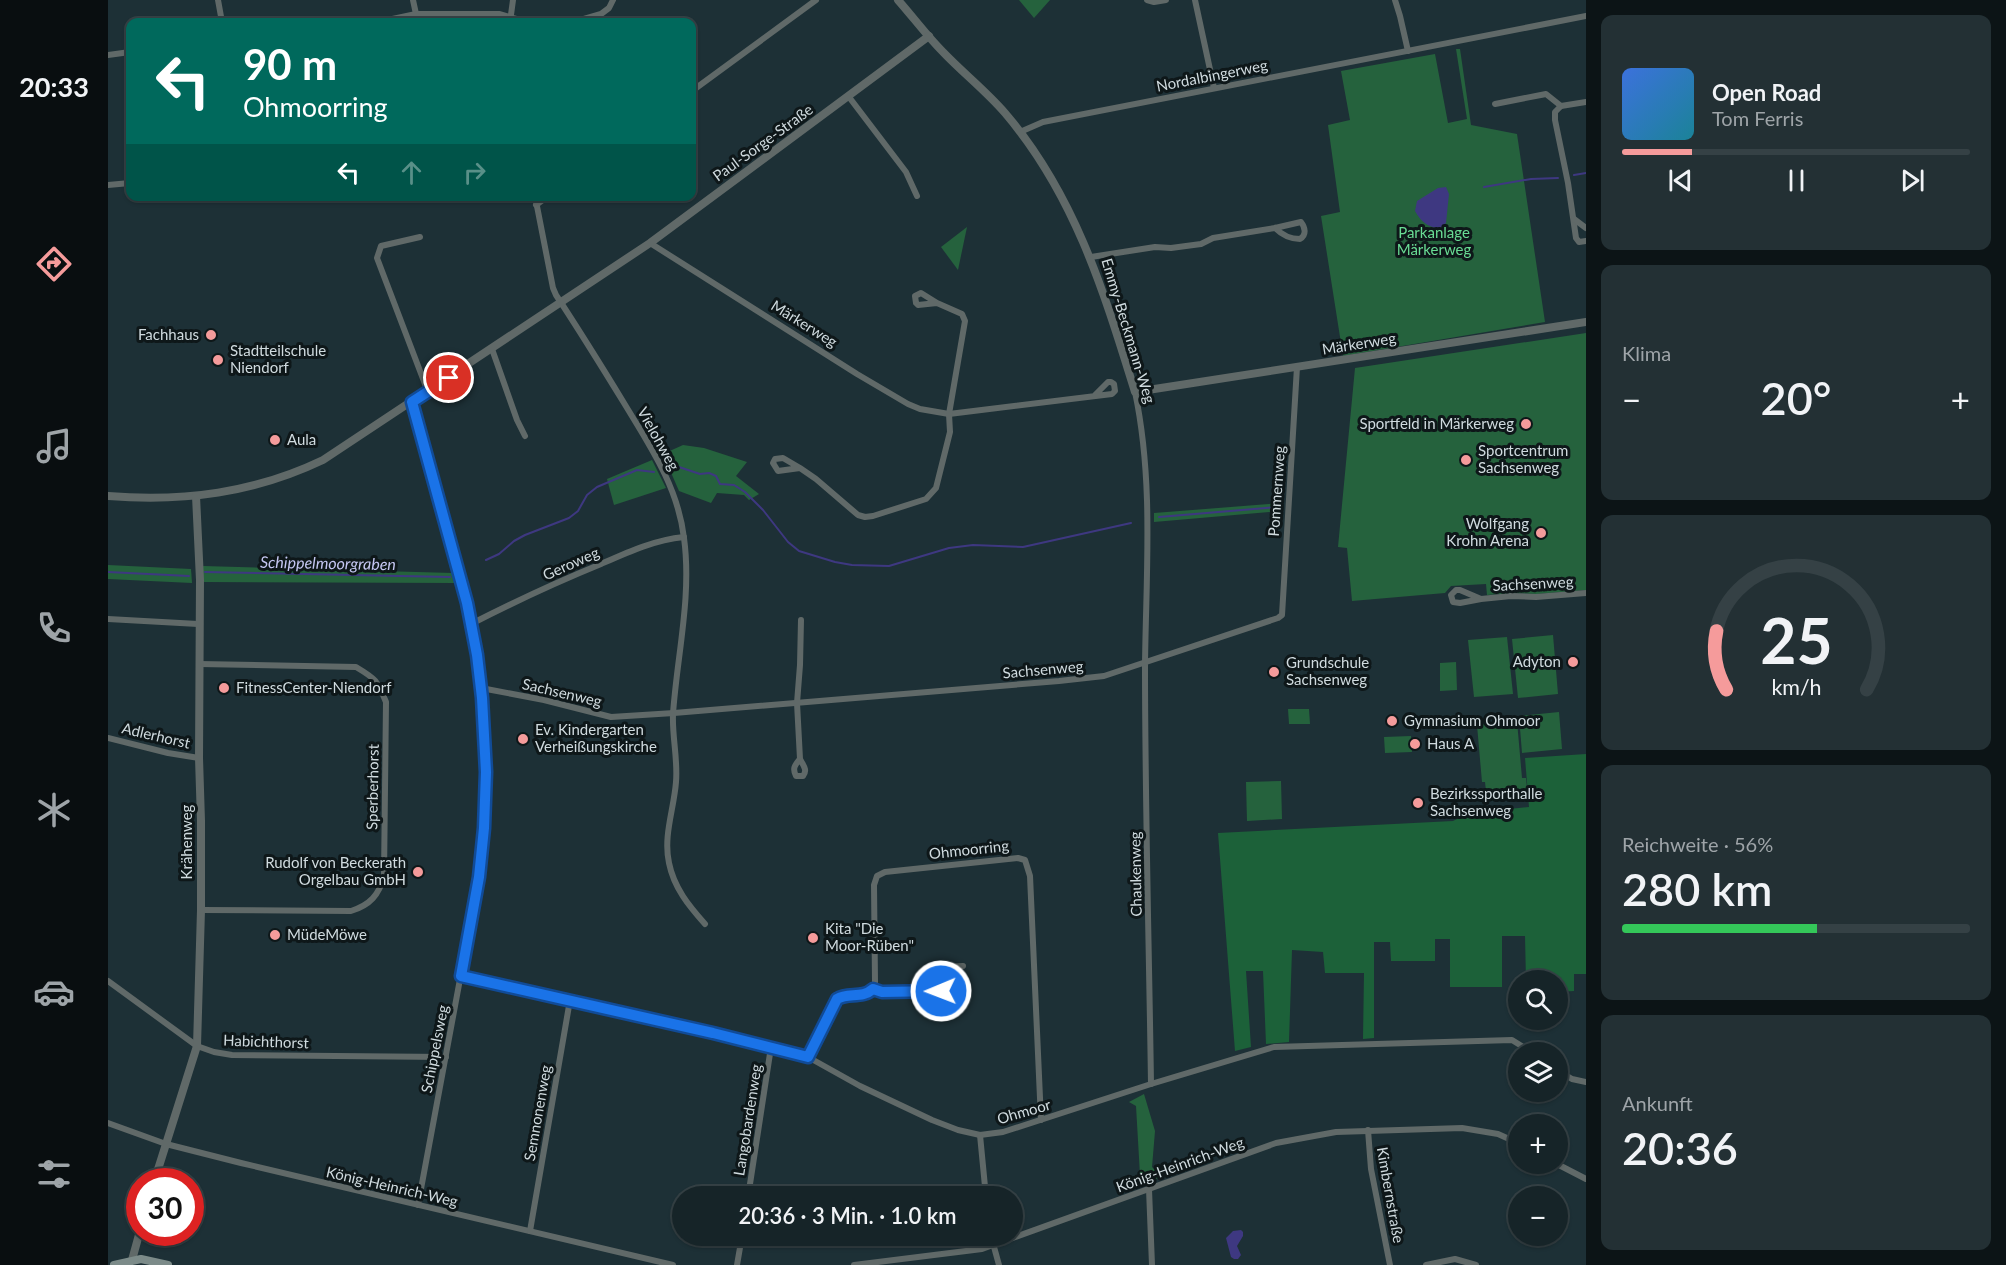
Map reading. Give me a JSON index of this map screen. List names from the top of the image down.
{
  "streets": {
    "street": [
      "Nordalbingerweg",
      "Paul-Sorge-Straße",
      "Märkerweg",
      "Emmy-Beckmann-Weg",
      "Vielohweg",
      "Pommernweg",
      "Geroweg",
      "Sachsenweg",
      "Adlerhorst",
      "Sperberhorst",
      "Krähenweg",
      "Ohmoorring",
      "Chaukenweg",
      "Habichthorst",
      "Schippelsweg",
      "Ohmoor",
      "Semnonenweg",
      "Langobardenweg",
      "König-Heinrich-Weg",
      "Kimbernstraße"
    ]
  },
  "crossings": [
    ["Nordalbingerweg", "Emmy-Beckmann-Weg"],
    ["Paul-Sorge-Straße", "Märkerweg"],
    ["Paul-Sorge-Straße", "Vielohweg"],
    ["Paul-Sorge-Straße", "Krähenweg"],
    ["Paul-Sorge-Straße", "Schippelsweg"],
    ["Märkerweg", "Emmy-Beckmann-Weg"],
    ["Märkerweg", "Pommernweg"],
    ["Emmy-Beckmann-Weg", "Sachsenweg"],
    ["Emmy-Beckmann-Weg", "Chaukenweg"],
    ["Vielohweg", "Geroweg"],
    ["Vielohweg", "Sachsenweg"],
    ["Pommernweg", "Sachsenweg"],
    ["Geroweg", "Schippelsweg"],
    ["Sachsenweg", "Chaukenweg"],
    ["Sachsenweg", "Schippelsweg"],
    ["Adlerhorst", "Krähenweg"],
    ["Sperberhorst", "Krähenweg"],
    ["Krähenweg", "Habichthorst"],
    ["Krähenweg", "König-Heinrich-Weg"],
    ["Ohmoorring", "Ohmoor"],
    ["Chaukenweg", "Ohmoor"],
    ["Habichthorst", "Schippelsweg"],
    ["Schippelsweg", "Ohmoor"],
    ["Schippelsweg", "König-Heinrich-Weg"],
    ["Ohmoor", "Semnonenweg"],
    ["Ohmoor", "Langobardenweg"],
    ["Semnonenweg", "König-Heinrich-Weg"],
    ["König-Heinrich-Weg", "Kimbernstraße"]
  ],
  "water": ["Schippelmoorgraben"],
  "parks": ["Parkanlage Märkerweg"],
  "places": [
    "Fachhaus",
    "Stadtteilschule Niendorf",
    "Sportfeld in Märkerweg",
    "Aula",
    "Sportcentrum Sachsenweg",
    "Wolfgang Krohn Arena",
    "Adyton",
    "Grundschule Sachsenweg",
    "FitnessCenter-Niendorf",
    "Gymnasium Ohmoor",
    "Ev. Kindergarten Verheißungskirche",
    "Haus A",
    "Bezirkssporthalle Sachsenweg",
    "Rudolf von Beckerath Orgelbau GmbH",
    "MüdeMöwe",
    "Kita \"Die Moor-Rüben\""
  ],
  "page": {
    "tabs": "20:33",
    "turn": ["90 m", "Ohmoorring"],
    "song": ["Open Road", "Tom Ferris"],
    "tile": [
      "Klima",
      ["Reichweite · 56%", "280 km"],
      ["Ankunft", "20:36"]
    ],
    "heat": ["−", "20°", "+"],
    "map_buttons": ["+", "−"],
    "limit": "30",
    "trip": "20:36 · 3 Min. · 1.0 km",
    "gauge": ["25", "km/h"]
  }
}
